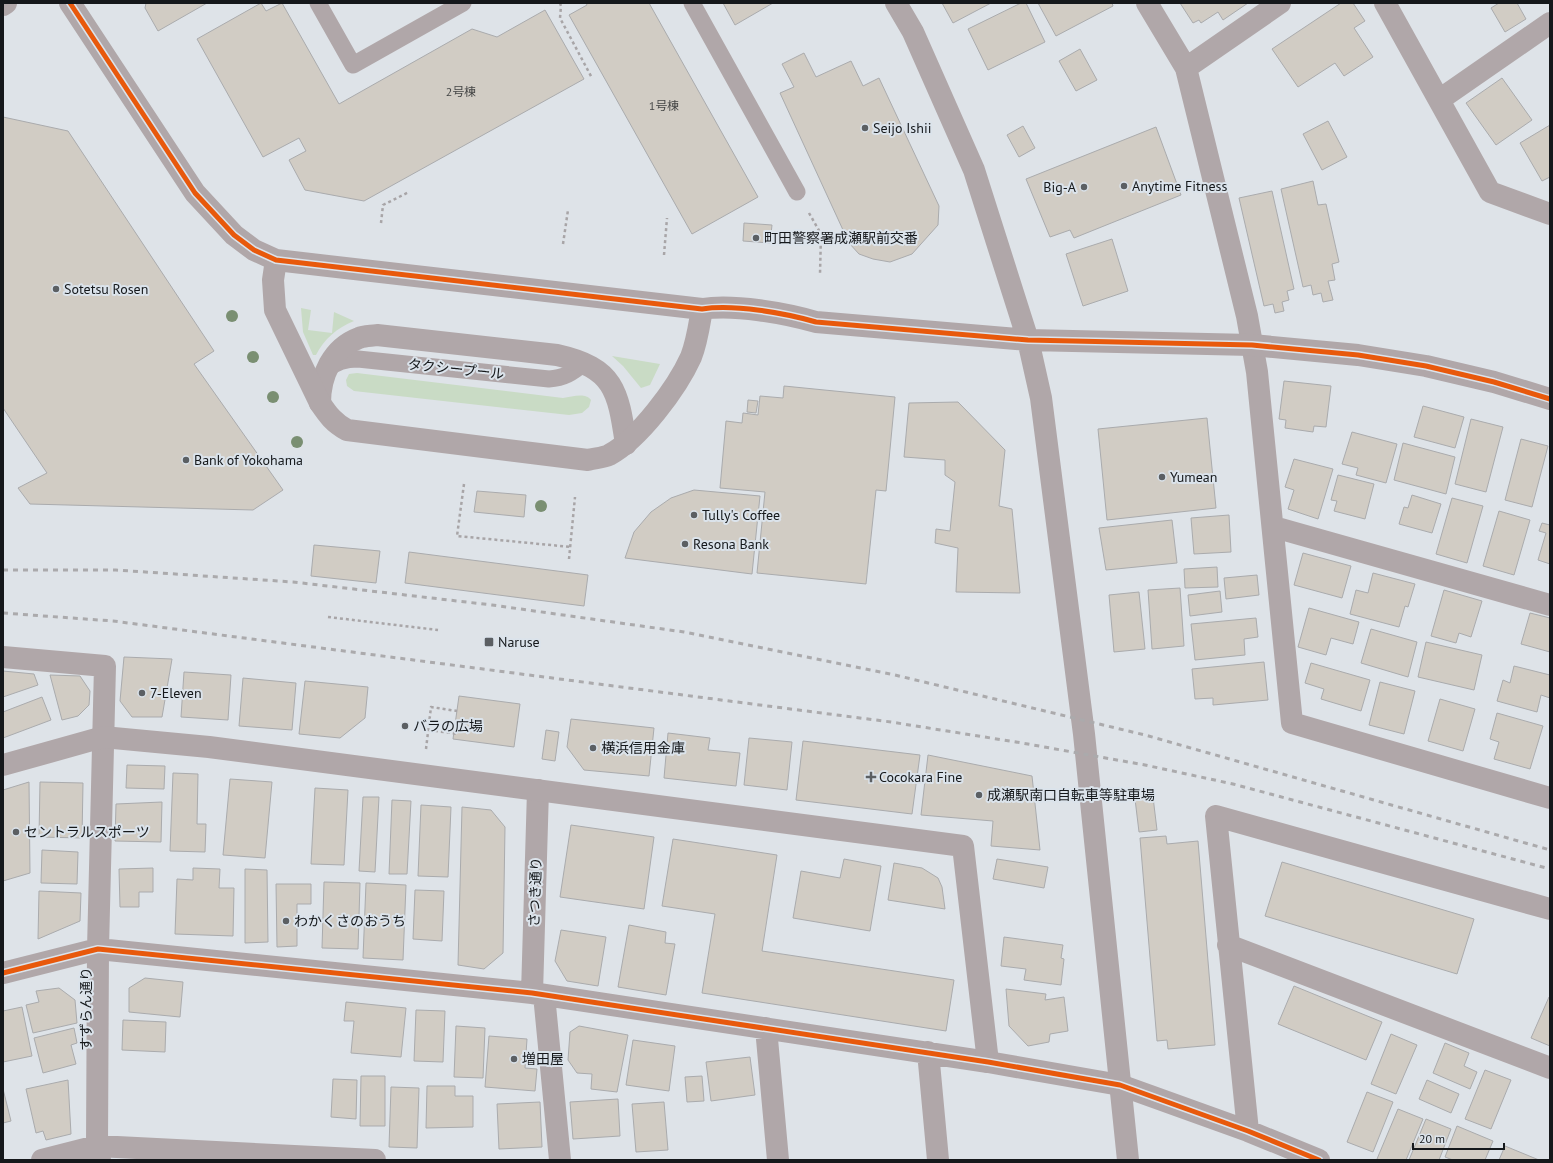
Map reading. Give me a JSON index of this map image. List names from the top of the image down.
{
  "streets": {
    "street": ["さつき通り", "すずらん通り"]
  },
  "places": {
    "other": [
      "Seijo Ishii",
      "Anytime Fitness",
      "Big-A",
      "町田警察署成瀬駅前交番",
      "Sotetsu Rosen",
      "Bank of Yokohama",
      "Yumean",
      "Tully's Coffee",
      "Resona Bank",
      "7-Eleven",
      "バラの広場",
      "横浜信用金庫",
      "成瀬駅南口自転車等駐車場",
      "セントラルスポーツ",
      "わかくさのおうち",
      "増田屋"
    ],
    "transit": ["Naruse"],
    "health": ["Cocokara Fine"]
  },
  "house_numbers": ["2号棟", "1号棟"],
  "scale_bar": "20 m"
}
